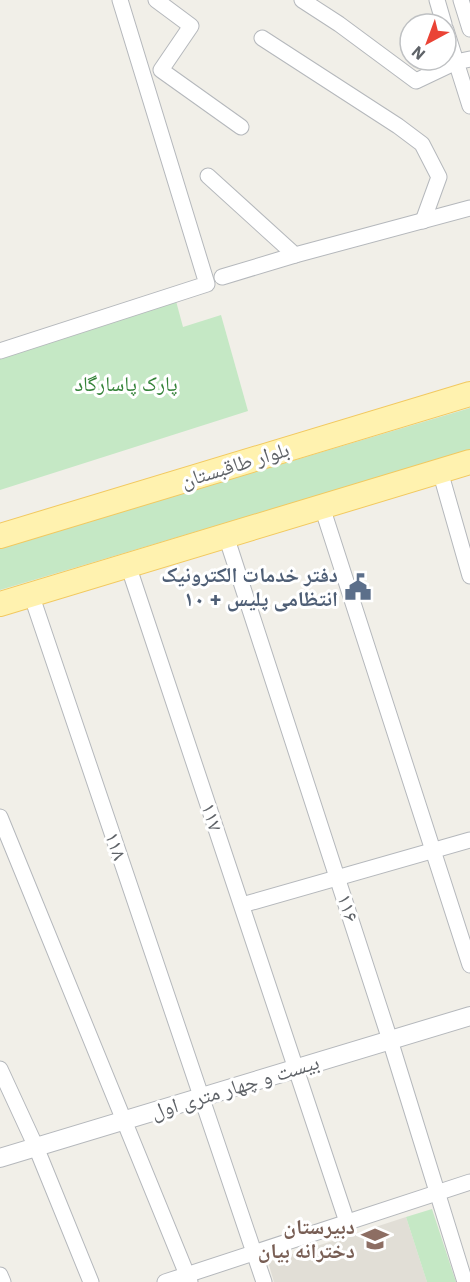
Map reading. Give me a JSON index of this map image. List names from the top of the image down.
{
  "streets": {
    "main road": ["بلوار طاقبستان"],
    "street": [
      "۱۱۷",
      "۱۱۸",
      "۱۱۶",
      "بیست و چهار متری اول"
    ]
  },
  "crossings": [
    ["۱۱۷", "بیست و چهار متری اول"],
    ["۱۱۸", "بیست و چهار متری اول"],
    ["۱۱۶", "بیست و چهار متری اول"]
  ],
  "parks": ["پارک پاسارگاد"],
  "places": {
    "public building": ["دفتر خدمات الکترونیک انتظامی پلیس + ۱۰"],
    "school or university": ["دبیرستان دخترانه بیان"]
  },
  "north": "bottom left"
}
